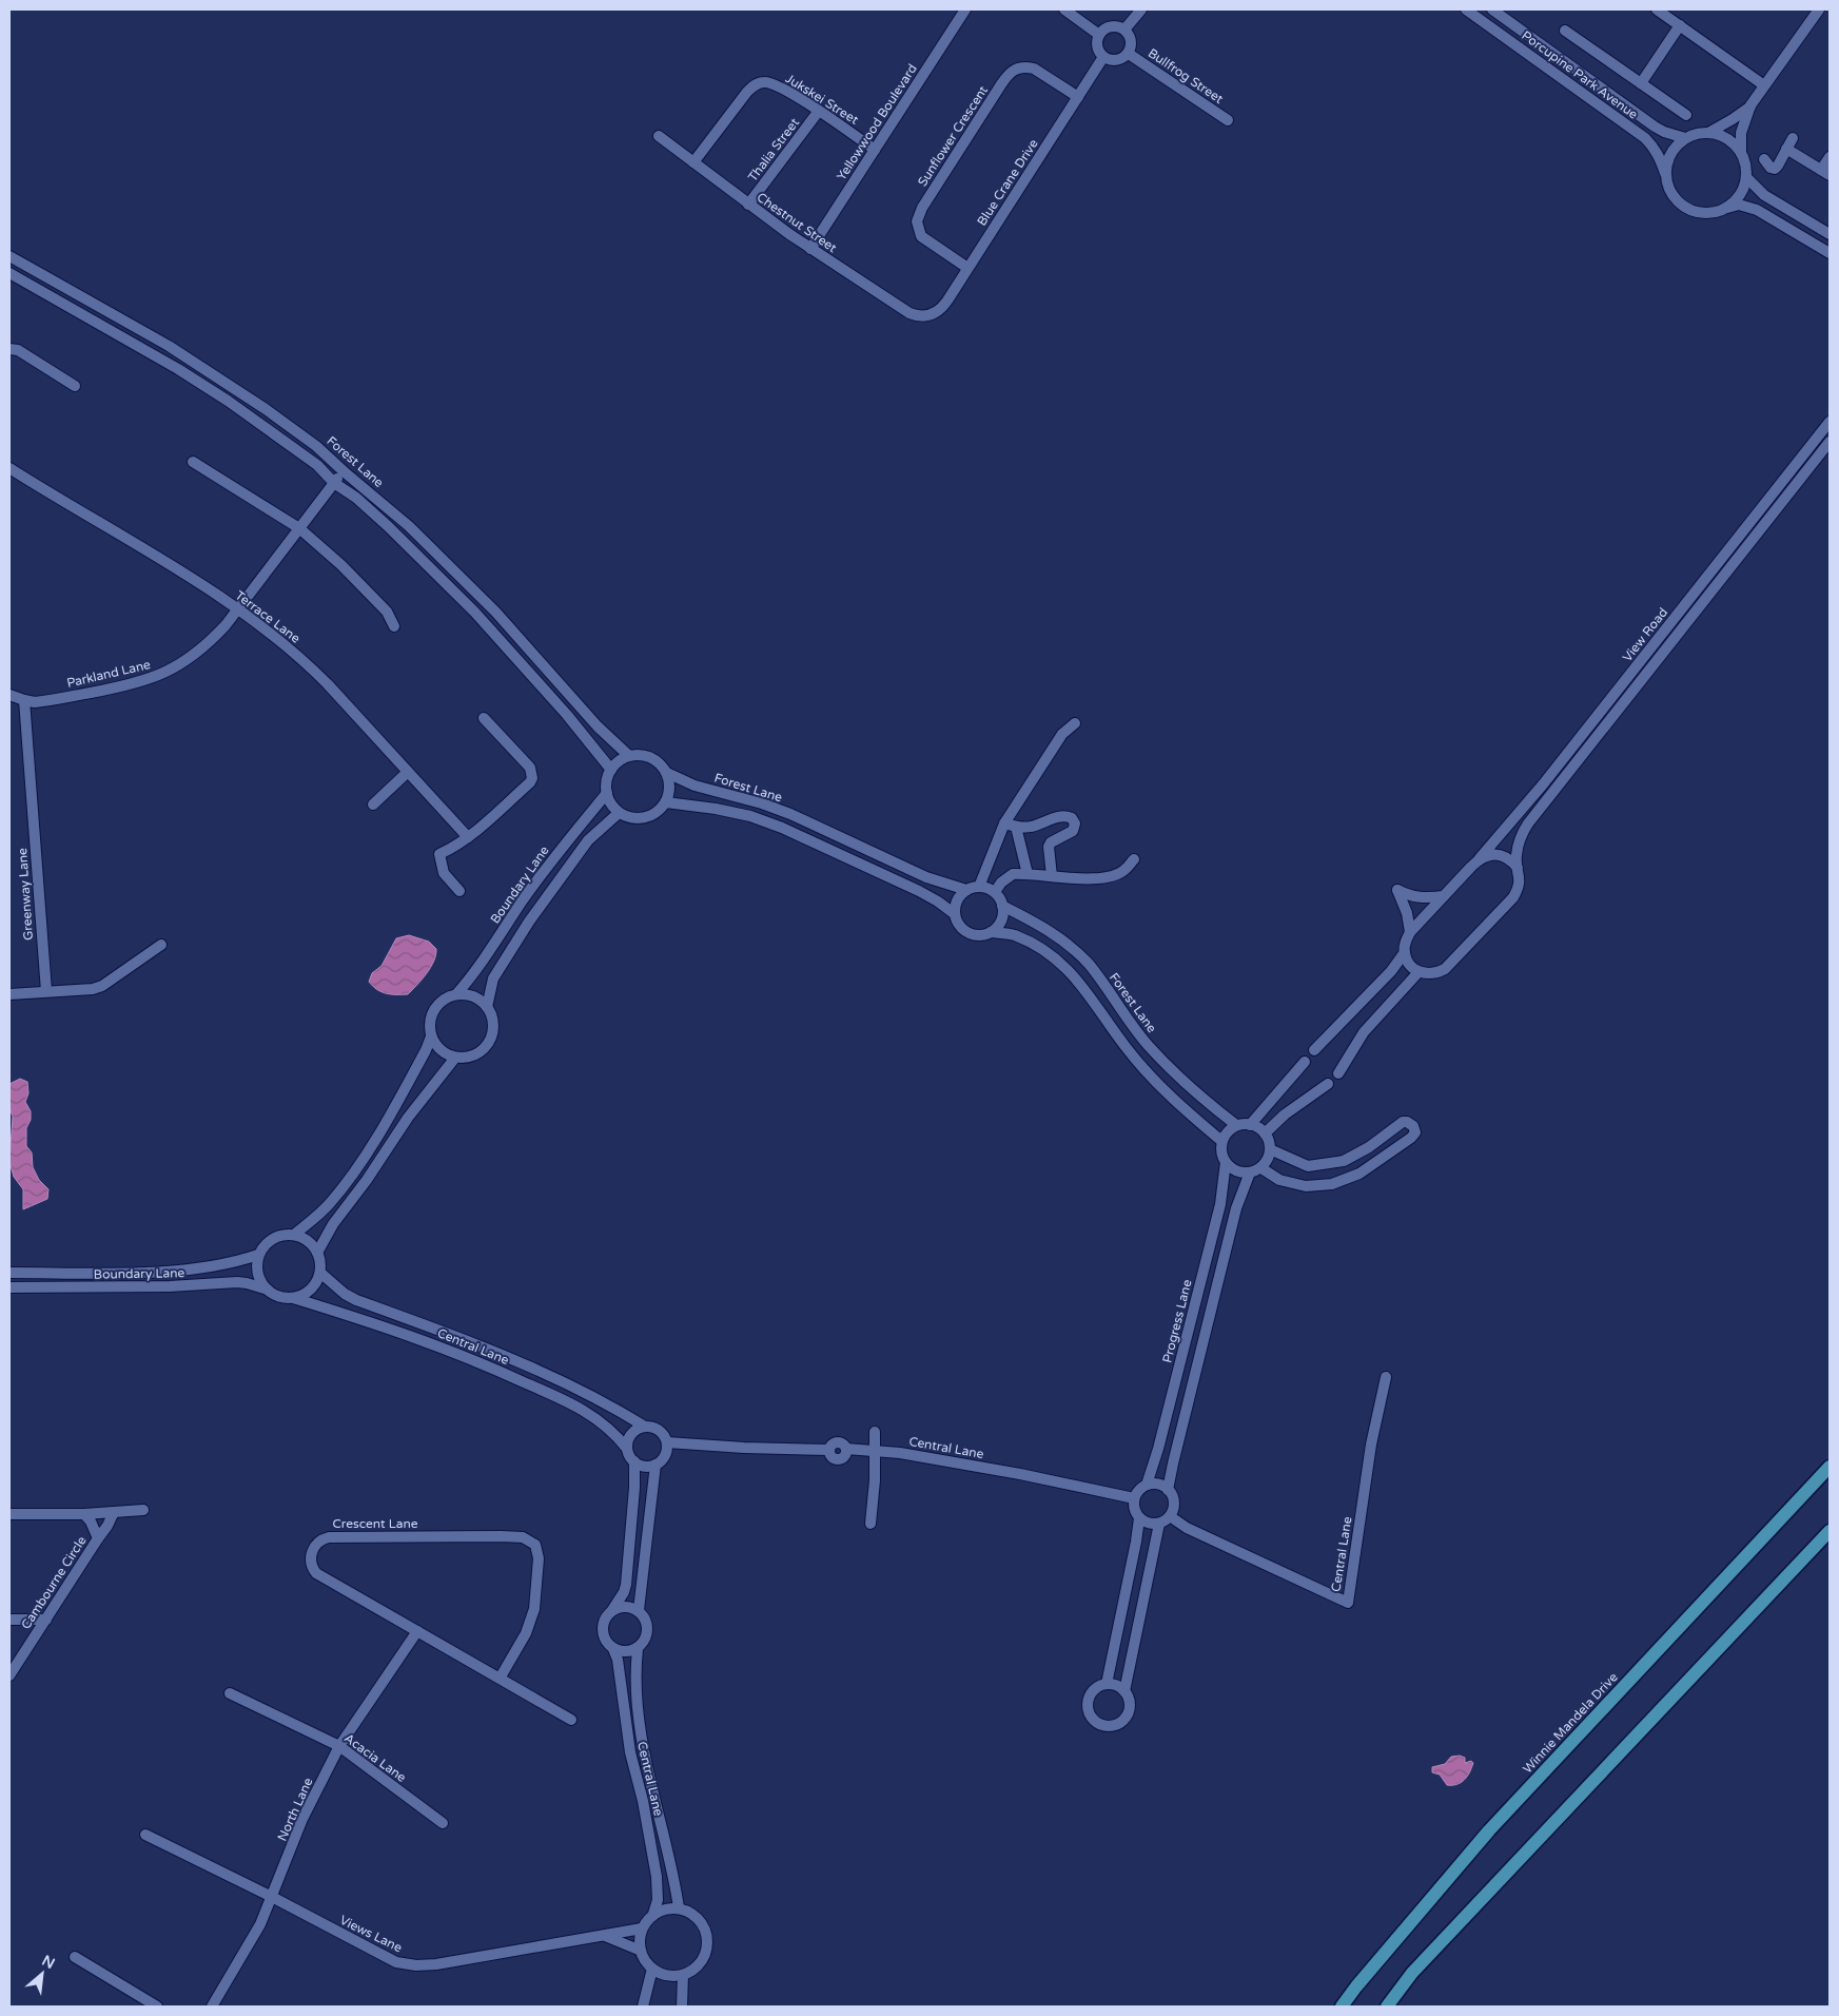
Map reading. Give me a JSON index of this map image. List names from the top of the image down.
{
  "streets": {
    "main road": ["Winnie Mandela Drive"],
    "street": [
      "Porcupine Park Avenue",
      "Bullfrog Street",
      "Jukskei Street",
      "Yellowwood Boulevard",
      "Sunflower Crescent",
      "Thalia Street",
      "Blue Crane Drive",
      "Chestnut Street",
      "Forest Lane",
      "Terrace Lane",
      "View Road",
      "Parkland Lane",
      "Boundary Lane",
      "Greenway Lane",
      "Progress Lane",
      "Central Lane",
      "Crescent Lane",
      "Cambourne Circle",
      "Acacia Lane",
      "North Lane",
      "Views Lane"
    ]
  },
  "crossings": [
    ["Bullfrog Street", "Blue Crane Drive"],
    ["Jukskei Street", "Yellowwood Boulevard"],
    ["Jukskei Street", "Thalia Street"],
    ["Jukskei Street", "Chestnut Street"],
    ["Yellowwood Boulevard", "Chestnut Street"],
    ["Sunflower Crescent", "Blue Crane Drive"],
    ["Thalia Street", "Chestnut Street"],
    ["Blue Crane Drive", "Chestnut Street"],
    ["Forest Lane", "Parkland Lane"],
    ["Forest Lane", "Boundary Lane"],
    ["Forest Lane", "Progress Lane"],
    ["Terrace Lane", "Parkland Lane"],
    ["Parkland Lane", "Greenway Lane"],
    ["Boundary Lane", "Central Lane"],
    ["Progress Lane", "Central Lane"],
    ["Central Lane", "Views Lane"],
    ["Crescent Lane", "North Lane"],
    ["Acacia Lane", "North Lane"],
    ["North Lane", "Views Lane"]
  ],
  "north": "top right"
}
